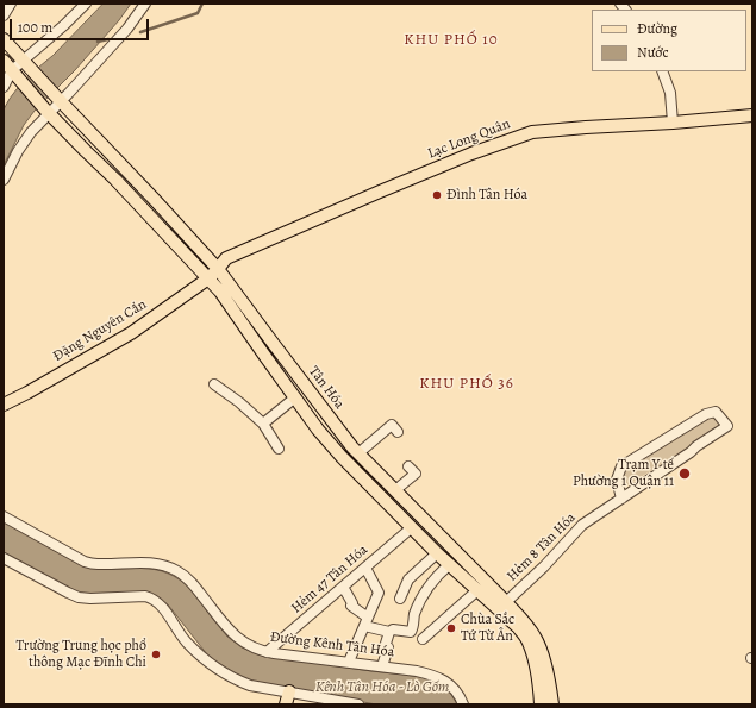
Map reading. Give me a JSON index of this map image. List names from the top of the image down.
{
  "streets": {
    "main road": ["Lạc Long Quân", "Đặng Nguyên Cẩn", "Tân Hóa"],
    "street": ["Hẻm 8 Tân Hóa", "Hẻm 47 Tân Hóa", "Đường Kênh Tân Hóa"]
  },
  "crossings": [
    ["Lạc Long Quân", "Đặng Nguyên Cẩn"],
    ["Lạc Long Quân", "Tân Hóa"],
    ["Tân Hóa", "Hẻm 8 Tân Hóa"],
    ["Hẻm 47 Tân Hóa", "Đường Kênh Tân Hóa"]
  ],
  "districts": ["KHU PHỐ 10", "KHU PHỐ 36"],
  "water": ["Kênh Tân Hóa - Lò Gốm"],
  "places": [
    "Đình Tân Hóa",
    "Trạm Y tế Phường 1 Quận 11",
    "Chùa Sắc Tứ Từ Ân",
    "Trường Trung học phổ thông Mạc Đĩnh Chi"
  ],
  "legend": ["Đường", "Nước"],
  "scale_bar": "100 m"
}
